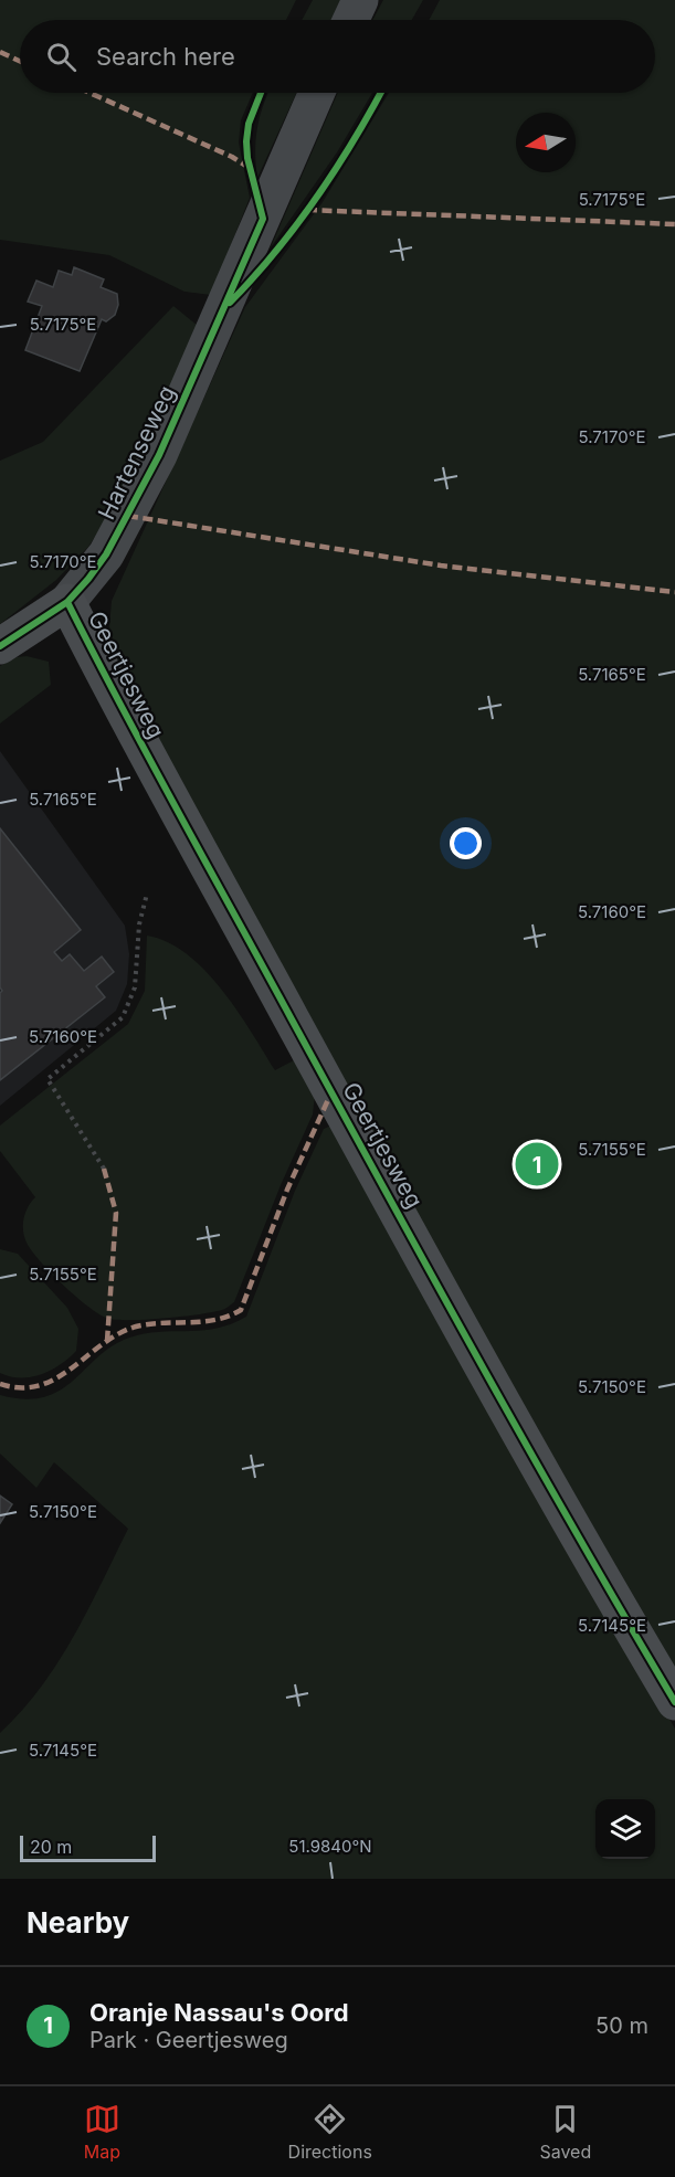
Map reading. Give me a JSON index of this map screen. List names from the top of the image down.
{
  "streets": {
    "street": ["Hartenseweg", "Geertjesweg"]
  },
  "crossings": [
    ["Hartenseweg", "Geertjesweg"]
  ],
  "scale_bar": "20 m",
  "north": "left",
  "page": {
    "search": "Search here",
    "pins": "1",
    "scale": "20 m",
    "heading": "Nearby",
    "list": [
      {
        "mark": "1",
        "name": "Oranje Nassau's Oord",
        "note": "Park · Geertjesweg",
        "value": "50 m"
      }
    ],
    "nav": ["Map", "Directions", "Saved"]
  },
  "coordinates": [
    "5.7175°E",
    "5.7170°E",
    "5.7165°E",
    "5.7160°E",
    "5.7155°E",
    "5.7150°E",
    "5.7145°E",
    "51.9840°N"
  ]
}
